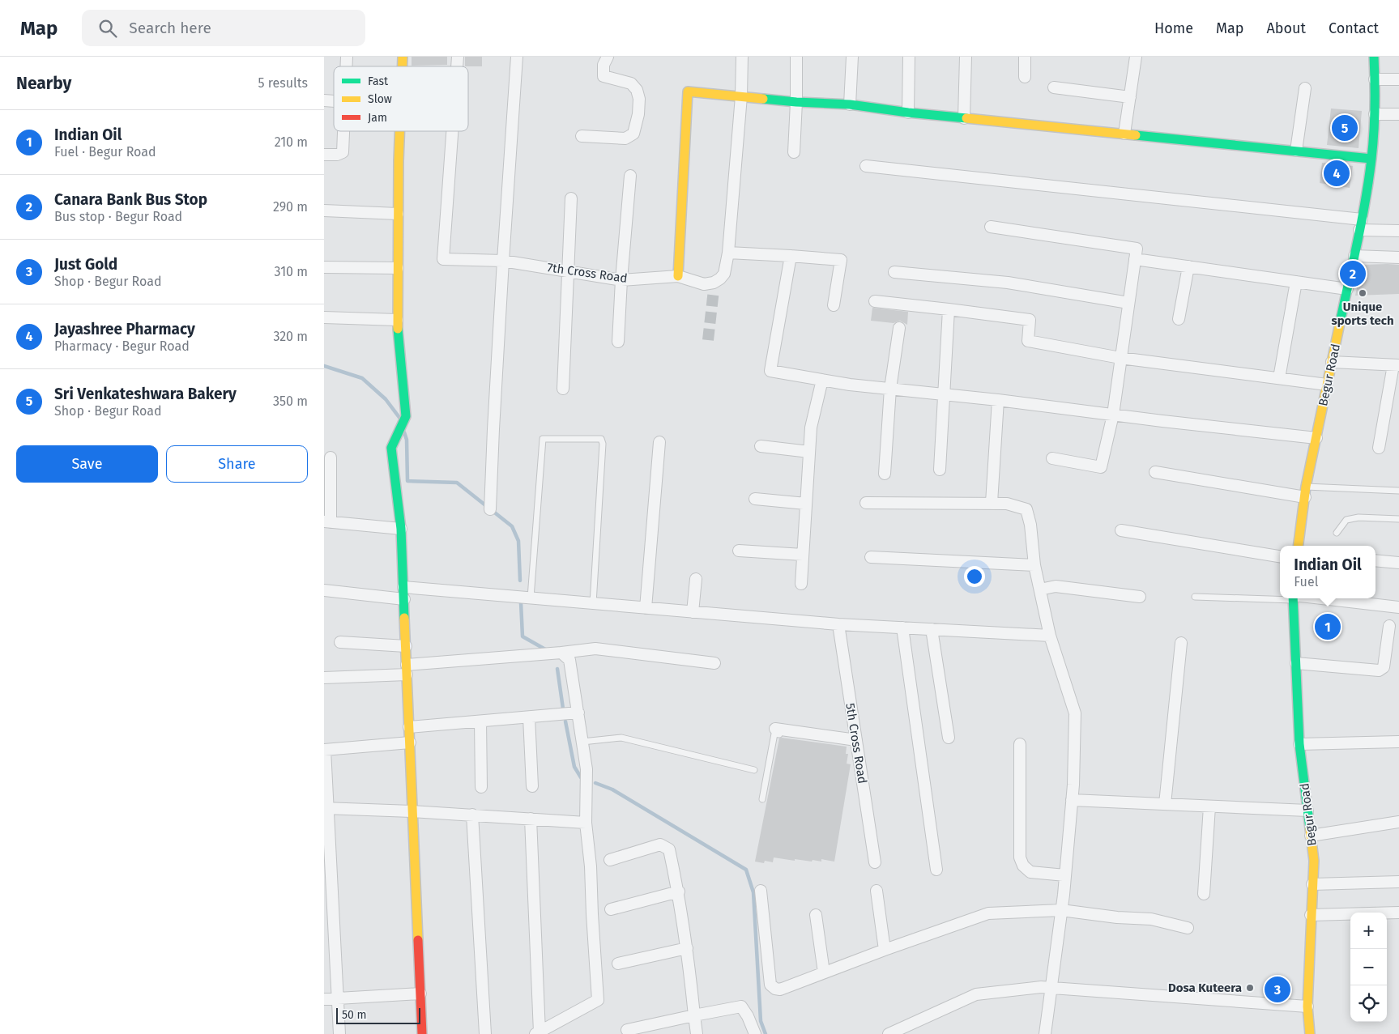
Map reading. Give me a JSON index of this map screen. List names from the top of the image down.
{
  "streets": {
    "street": ["7th Cross Road", "Begur Road", "5th Cross Road"]
  },
  "places": ["Unique sports tech", "Dosa Kuteera"],
  "legend": ["Fast", "Slow", "Jam"],
  "scale_bar": "50 m",
  "page": {
    "header": "Map",
    "search": "Search here",
    "nav": [
      "Home",
      "Map",
      "About",
      "Contact"
    ],
    "heading": ["Nearby", "5 results"],
    "list": [
      {
        "mark": "1",
        "name": "Indian Oil",
        "note": "Fuel · Begur Road",
        "value": "210 m"
      },
      {
        "mark": "2",
        "name": "Canara Bank Bus Stop",
        "note": "Bus stop · Begur Road",
        "value": "290 m"
      },
      {
        "mark": "3",
        "name": "Just Gold",
        "note": "Shop · Begur Road",
        "value": "310 m"
      },
      {
        "mark": "4",
        "name": "Jayashree Pharmacy",
        "note": "Pharmacy · Begur Road",
        "value": "320 m"
      },
      {
        "mark": "5",
        "name": "Sri Venkateshwara Bakery",
        "note": "Shop · Begur Road",
        "value": "350 m"
      }
    ],
    "pins": [
      "5",
      "4",
      "2",
      "1",
      "3"
    ],
    "buttons": ["Save", "Share"],
    "popup": ["Indian Oil", "Fuel"],
    "map_buttons": ["+", "−"],
    "scale": "50 m"
  }
}
